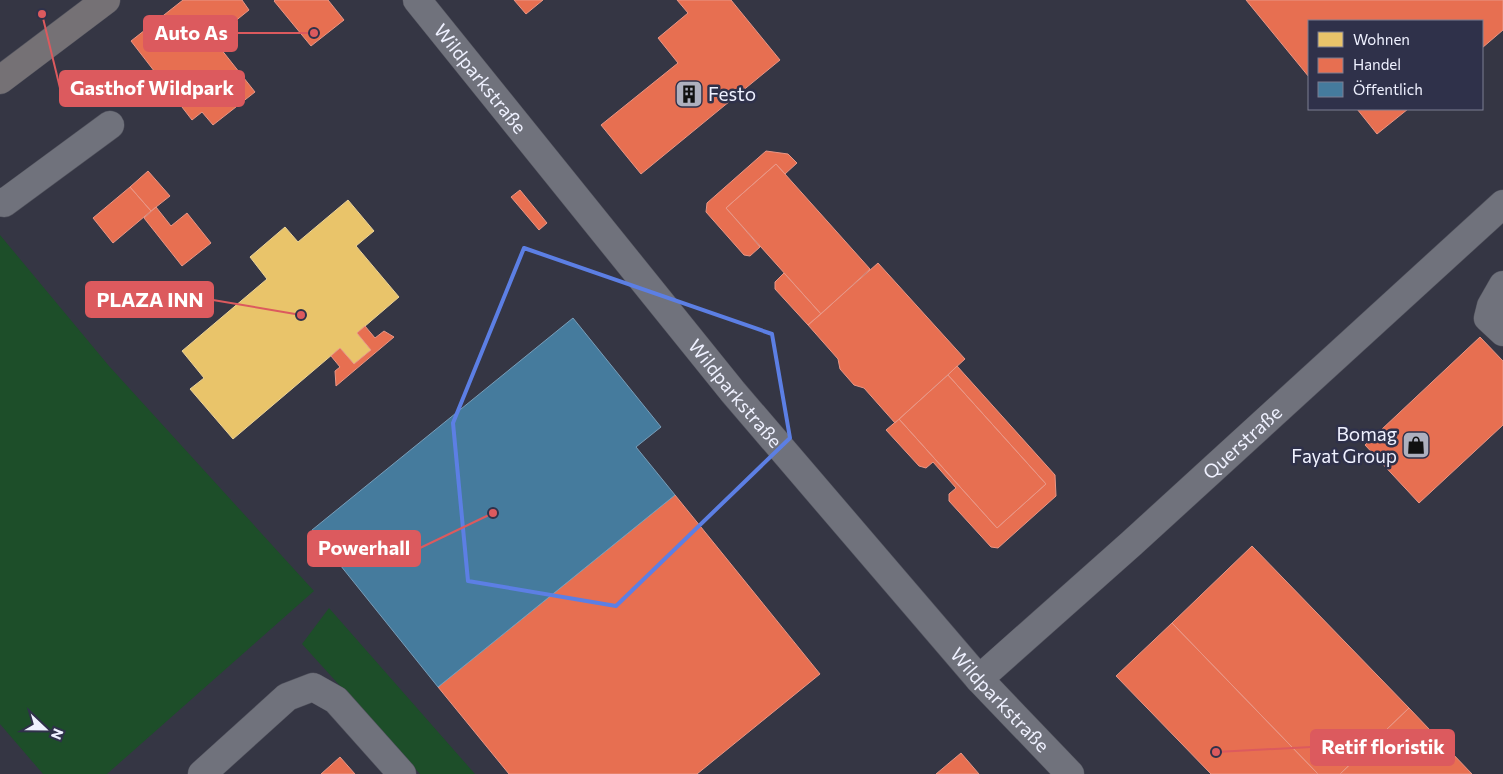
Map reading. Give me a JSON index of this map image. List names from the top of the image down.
{
  "streets": {
    "street": ["Wildparkstraße", "Querstraße"]
  },
  "crossings": [
    ["Wildparkstraße", "Querstraße"]
  ],
  "places": {
    "other": [
      "Gasthof Wildpark",
      "Auto As",
      "PLAZA INN",
      "Powerhall",
      "Retif floristik"
    ],
    "building": ["Festo"],
    "shop": ["Bomag Fayat Group"]
  },
  "legend": ["Wohnen", "Handel", "Öffentlich"],
  "north": "right"
}
